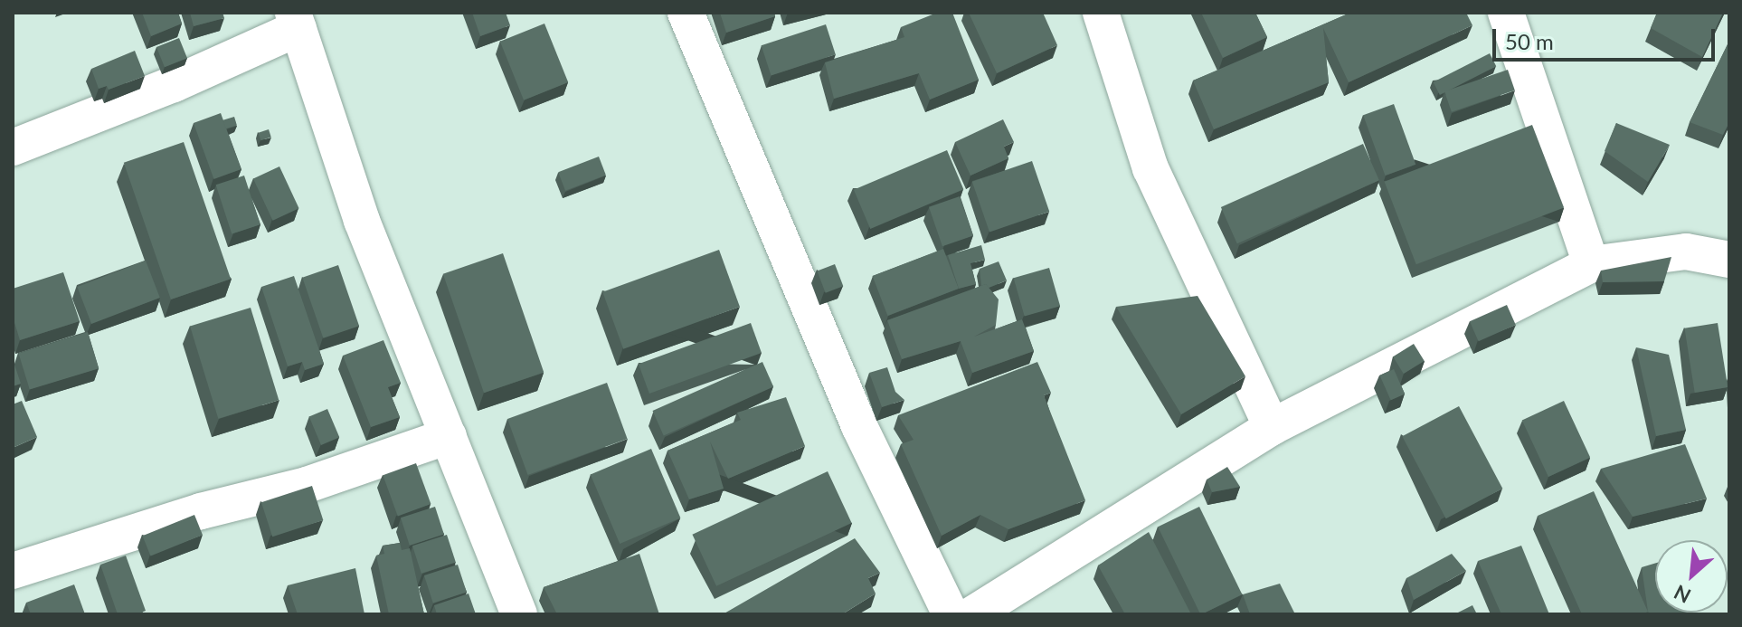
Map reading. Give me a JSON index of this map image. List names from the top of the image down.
{
  "scale_bar": "50 m",
  "north": "bottom left"
}
